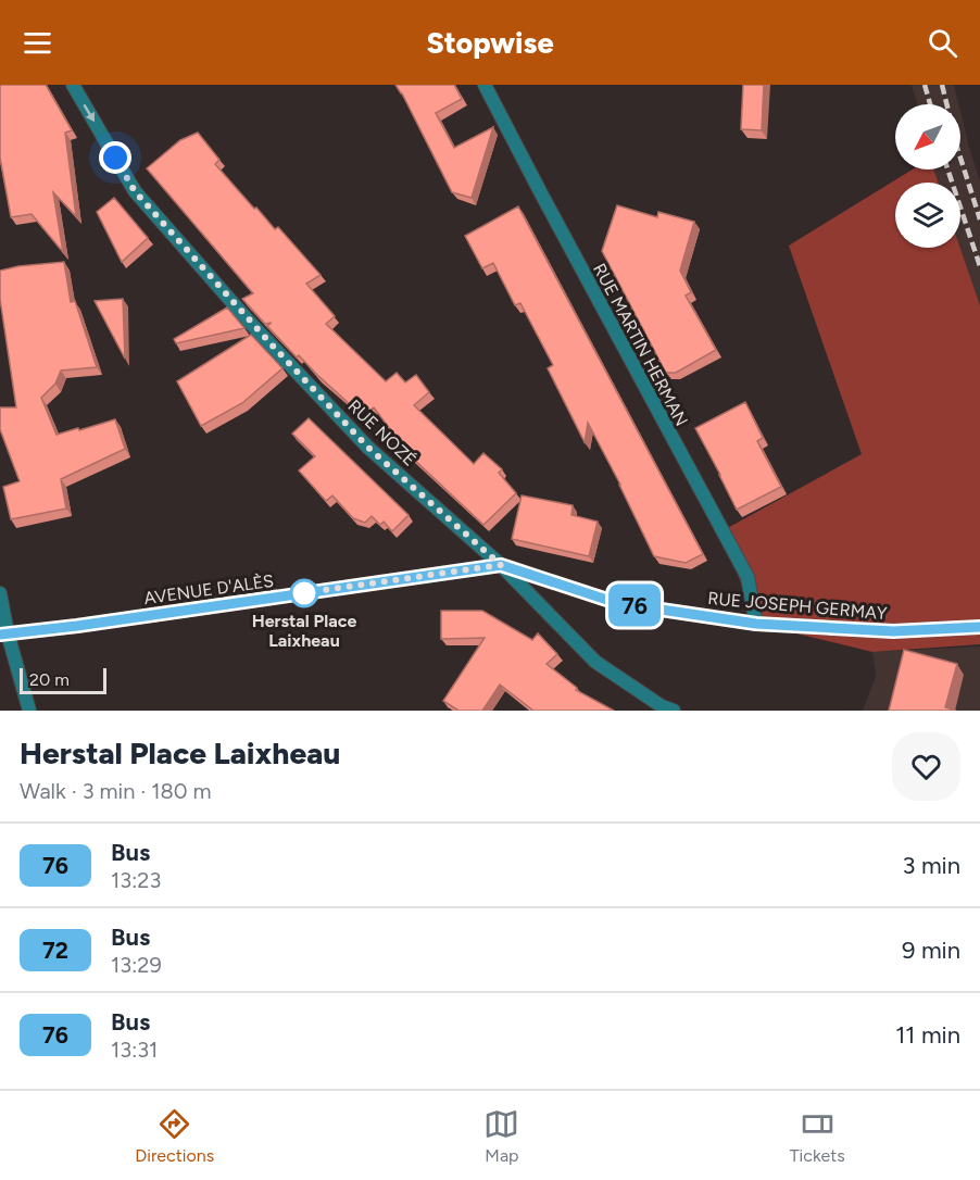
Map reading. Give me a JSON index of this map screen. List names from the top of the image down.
{
  "streets": {
    "street": [
      "RUE MARTIN HERMAN",
      "RUE NOZÉ",
      "AVENUE D'ALÈS",
      "RUE JOSEPH GERMAY"
    ]
  },
  "crossings": [
    ["RUE MARTIN HERMAN", "RUE JOSEPH GERMAY"],
    ["RUE NOZÉ", "AVENUE D'ALÈS"],
    ["RUE NOZÉ", "RUE JOSEPH GERMAY"],
    ["AVENUE D'ALÈS", "RUE JOSEPH GERMAY"]
  ],
  "one_way": ["RUE NOZÉ"],
  "places": ["Herstal Place Laixheau"],
  "lines": ["bus line 76"],
  "scale_bar": "20 m",
  "north": "bottom left",
  "page": {
    "header": "Stopwise",
    "on_map": "76",
    "scale": "20 m",
    "heading": ["Herstal Place Laixheau", "Walk · 3 min · 180 m"],
    "list": [
      {
        "mark": "76",
        "name": "Bus",
        "note": "13:23",
        "value": "3 min"
      },
      {
        "mark": "72",
        "name": "Bus",
        "note": "13:29",
        "value": "9 min"
      },
      {
        "mark": "76",
        "name": "Bus",
        "note": "13:31",
        "value": "11 min"
      }
    ],
    "tabs": ["Directions", "Map", "Tickets"]
  }
}
